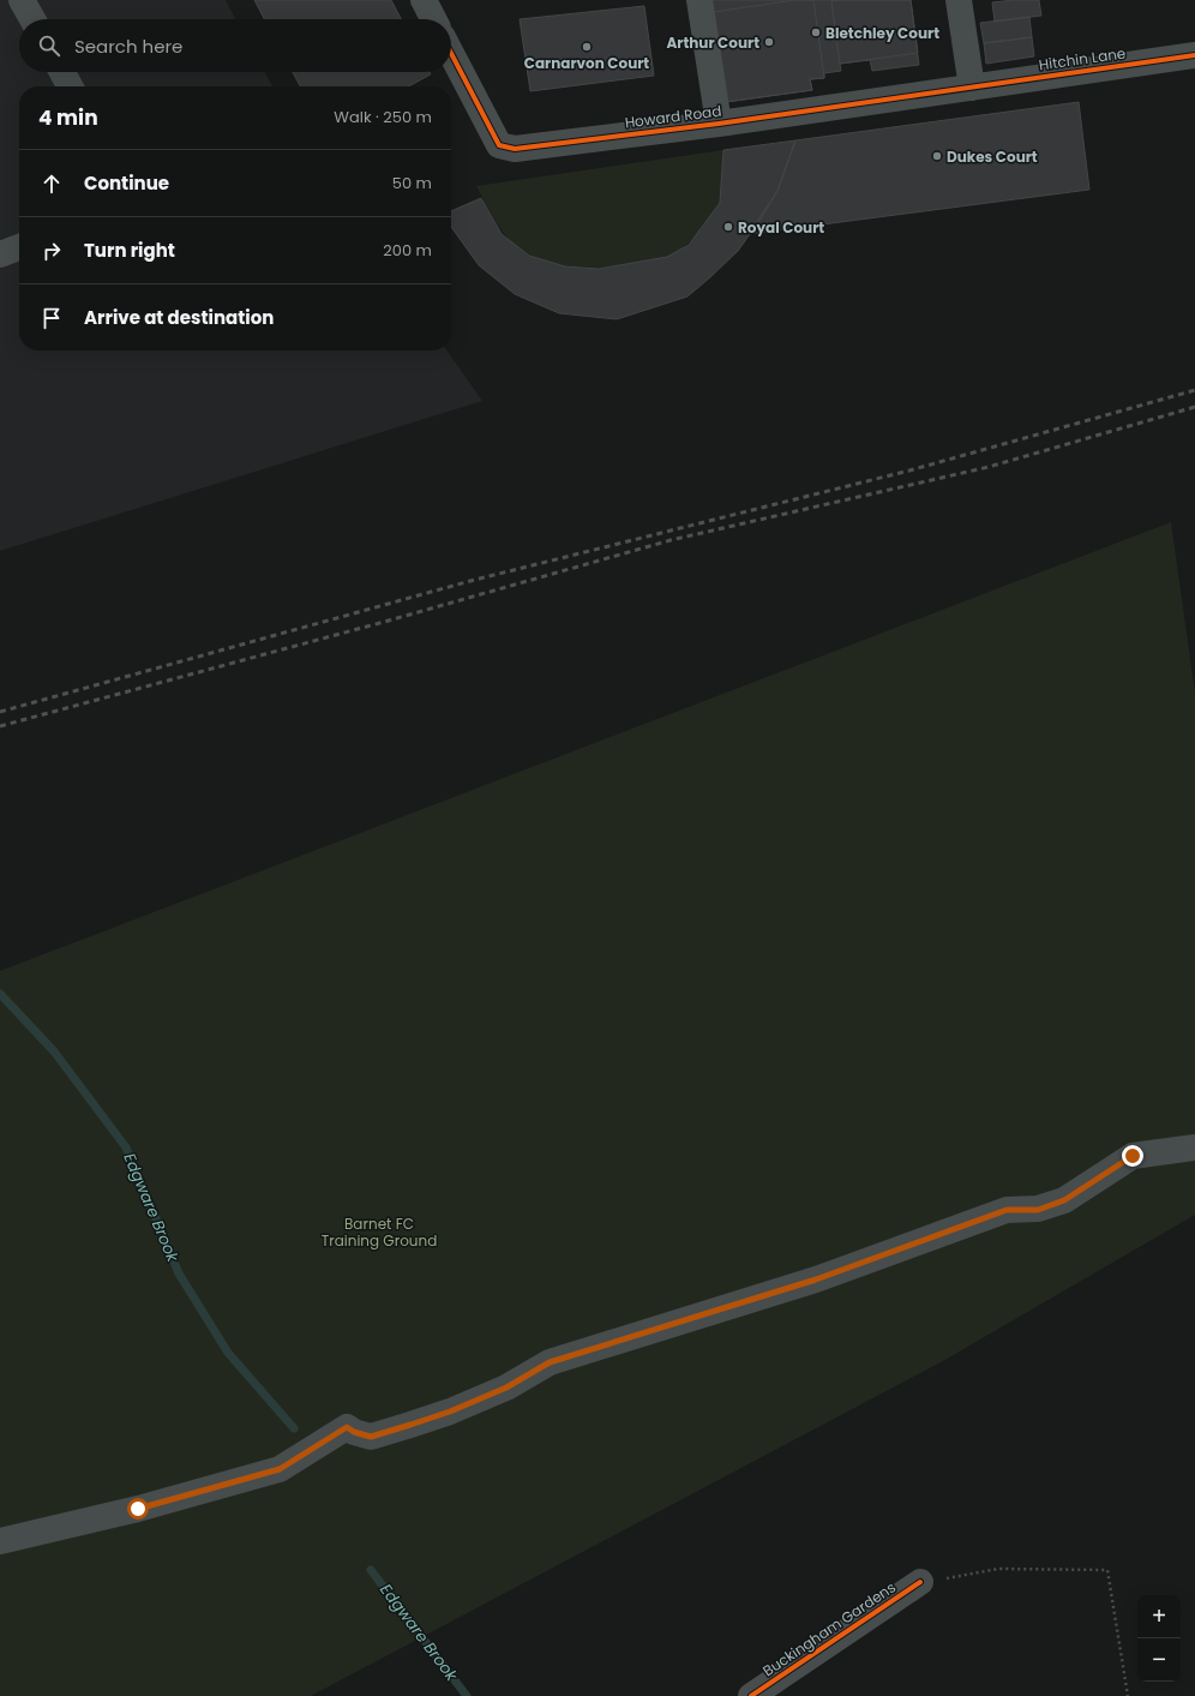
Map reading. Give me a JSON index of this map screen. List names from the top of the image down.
{
  "streets": {
    "street": ["Hitchin Lane", "Howard Road", "Buckingham Gardens"]
  },
  "crossings": [
    ["Hitchin Lane", "Howard Road"]
  ],
  "water": ["Edgware Brook"],
  "parks": ["Barnet FC Training Ground"],
  "places": [
    "Bletchley Court",
    "Arthur Court",
    "Carnarvon Court",
    "Dukes Court",
    "Royal Court"
  ],
  "page": {
    "search": "Search here",
    "heading": ["4 min", "Walk · 250 m"],
    "list": [
      ["Continue", "50 m"],
      ["Turn right", "200 m"],
      "Arrive at destination"
    ],
    "map_buttons": ["+", "−"]
  }
}
